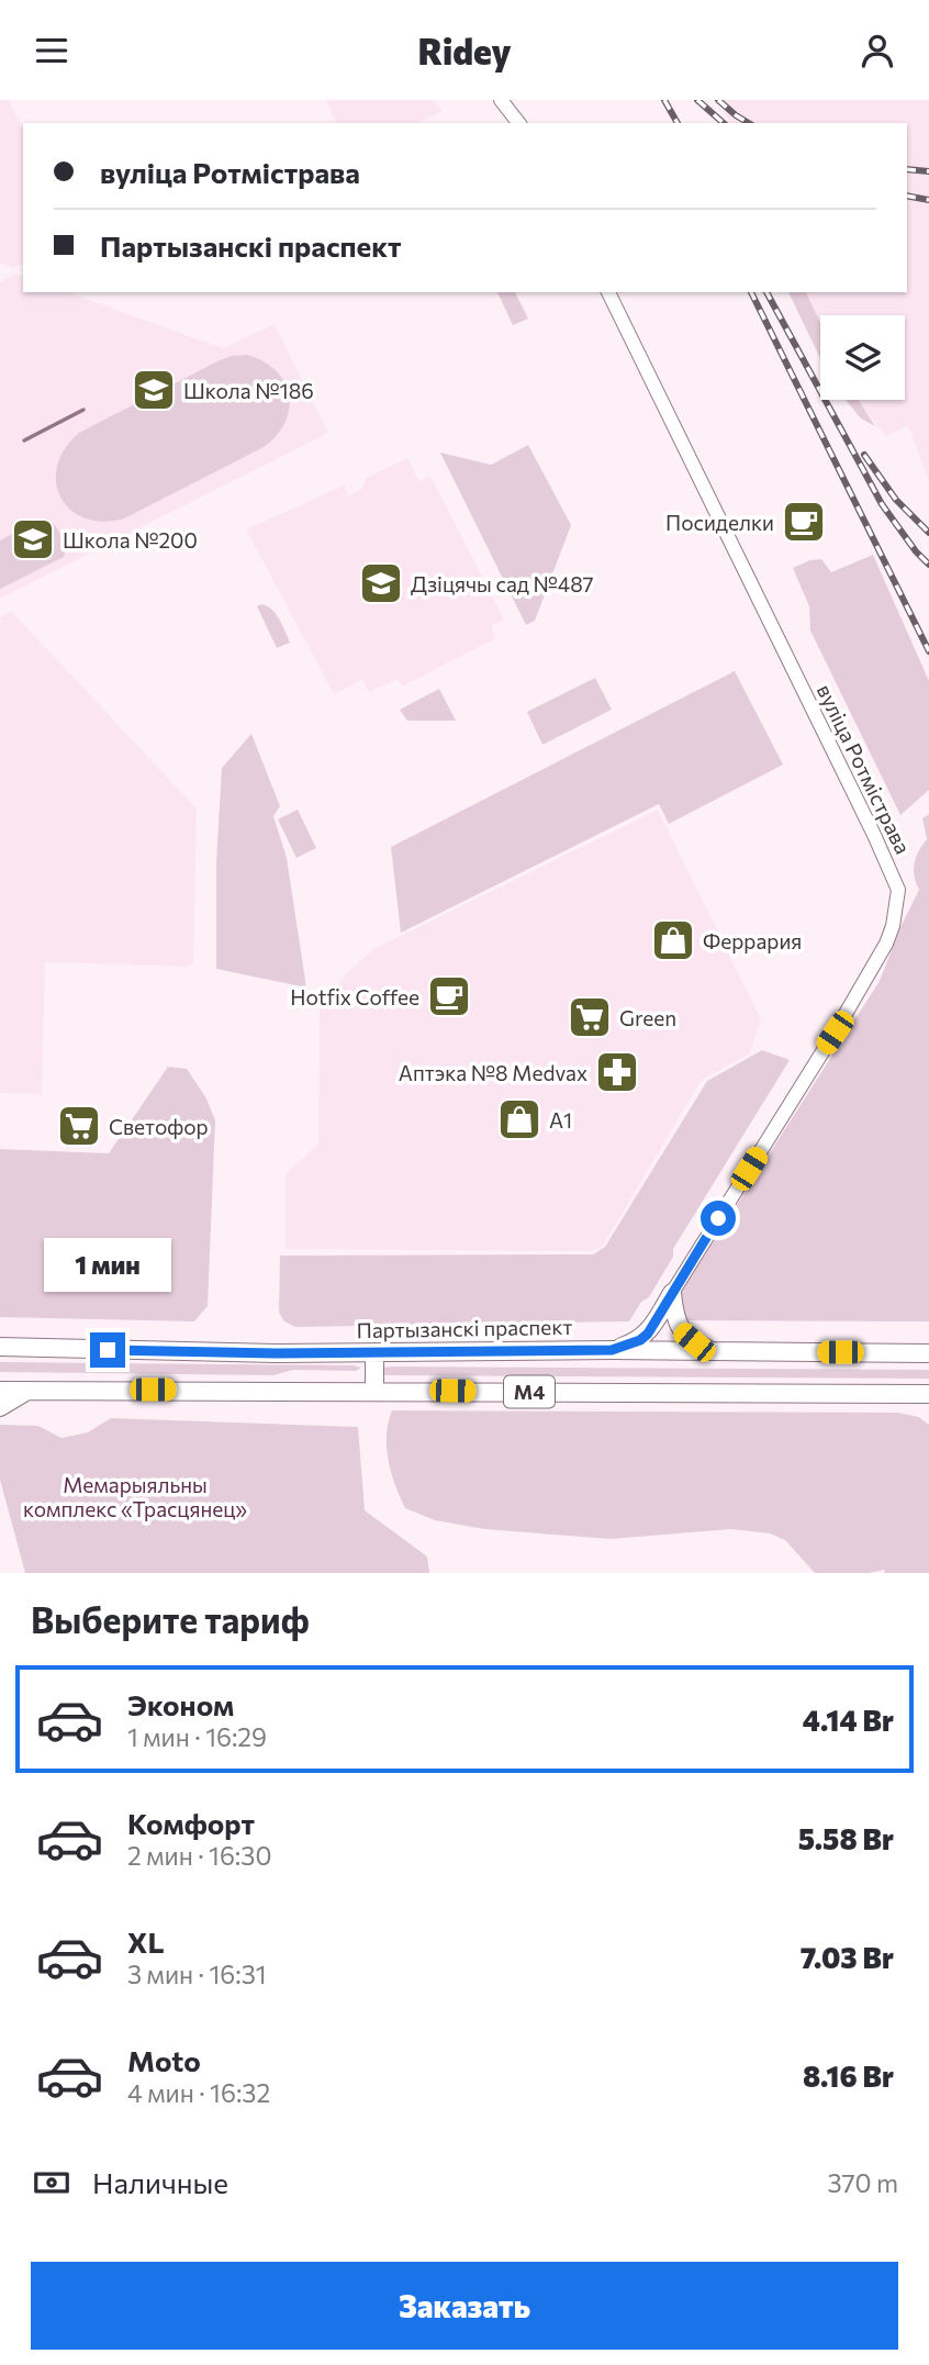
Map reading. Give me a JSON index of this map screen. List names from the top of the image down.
{
  "streets": {
    "highway": ["Партызанскі праспект", "М4"],
    "street": ["вуліца Ротмістрава"]
  },
  "parks": ["Мемарыяльны комплекс «Трасцянец»"],
  "places": {
    "school or university": ["Школа №186", "Школа №200", "Дзіцячы сад №487"],
    "cafe": ["Посиделки", "Hotfix Coffee"],
    "shop": ["Феррария", "A1"],
    "supermarket": ["Green", "Светофор"],
    "pharmacy": ["Аптэка №8 Medvax"]
  },
  "page": {
    "header": "Ridey",
    "banner": ["вуліца Ротмістрава", "Партызанскі праспект"],
    "bubble": "1 мин",
    "heading": "Выберите тариф",
    "list": [
      {
        "name": "Эконом",
        "note": "1 мин · 16:29",
        "value": "4.14 Br"
      },
      {
        "name": "Комфорт",
        "note": "2 мин · 16:30",
        "value": "5.58 Br"
      },
      {
        "name": "XL",
        "note": "3 мин · 16:31",
        "value": "7.03 Br"
      },
      {
        "name": "Moto",
        "note": "4 мин · 16:32",
        "value": "8.16 Br"
      }
    ],
    "pay": ["Наличные", "370 m"],
    "buttons": "Заказать"
  }
}
